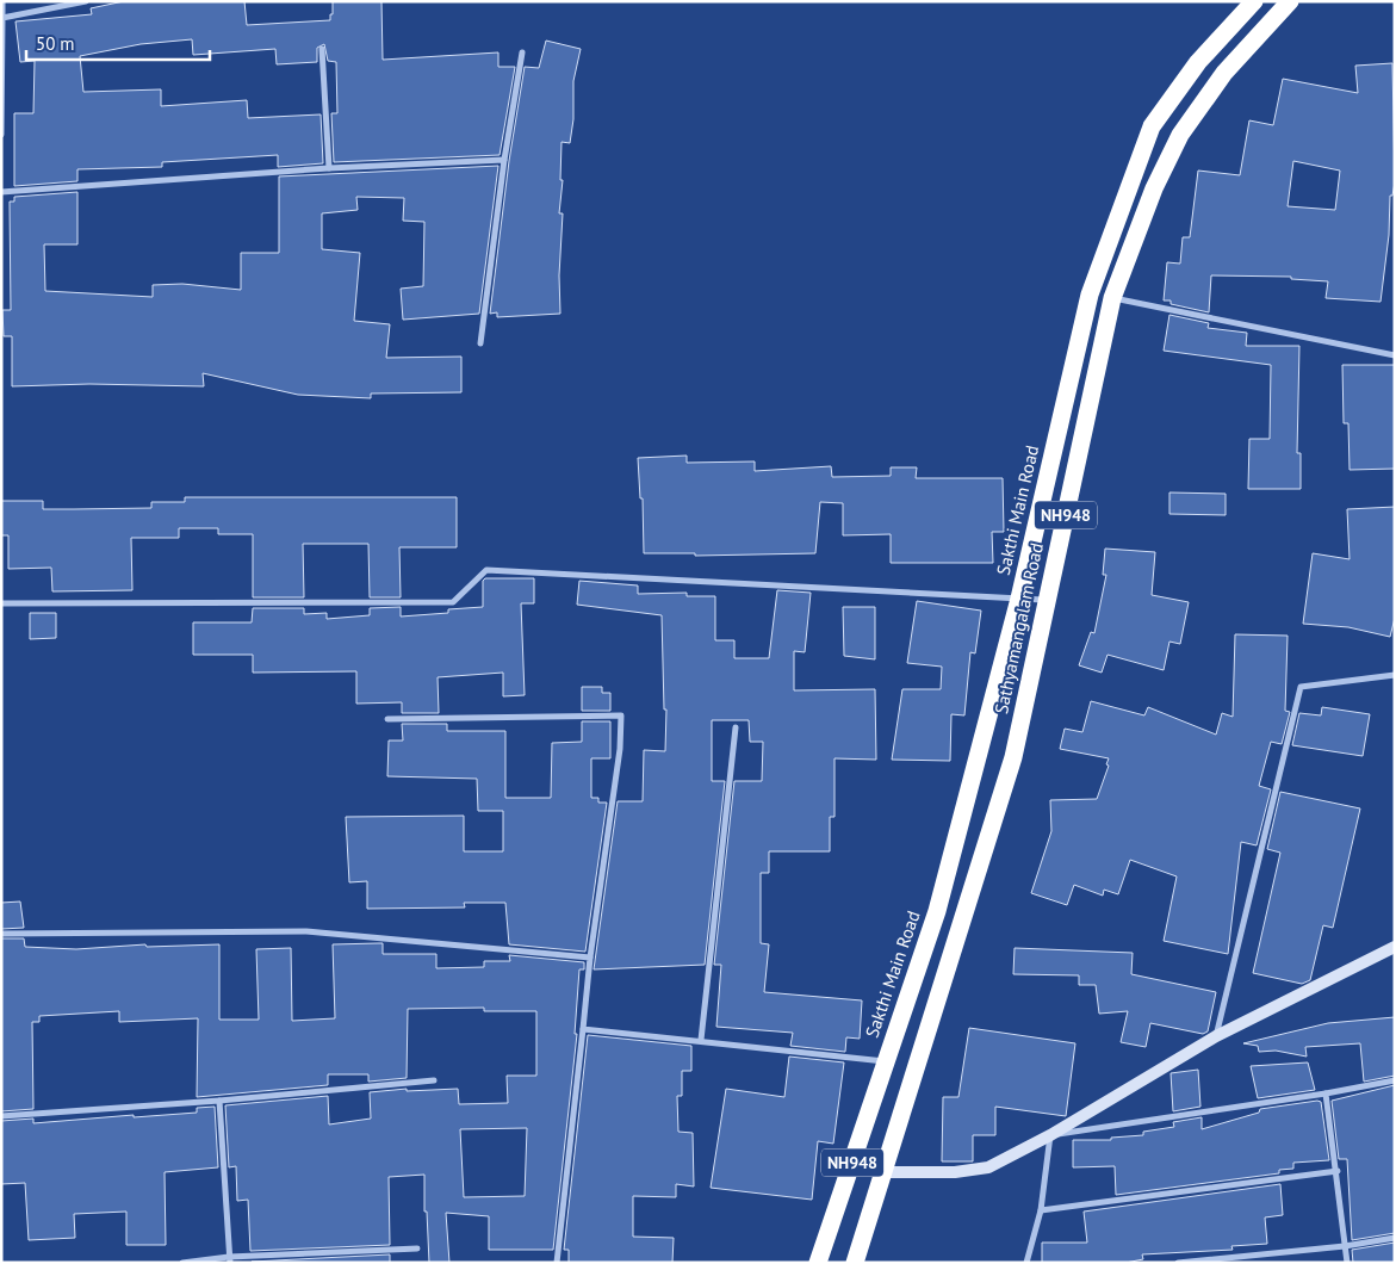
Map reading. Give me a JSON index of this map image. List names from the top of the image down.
{
  "streets": {
    "highway": ["Sakthi Main Road", "NH948", "Sathyamangalam Road"]
  },
  "crossings": [
    ["Sakthi Main Road", "NH948"]
  ],
  "scale_bar": "50 m"
}
